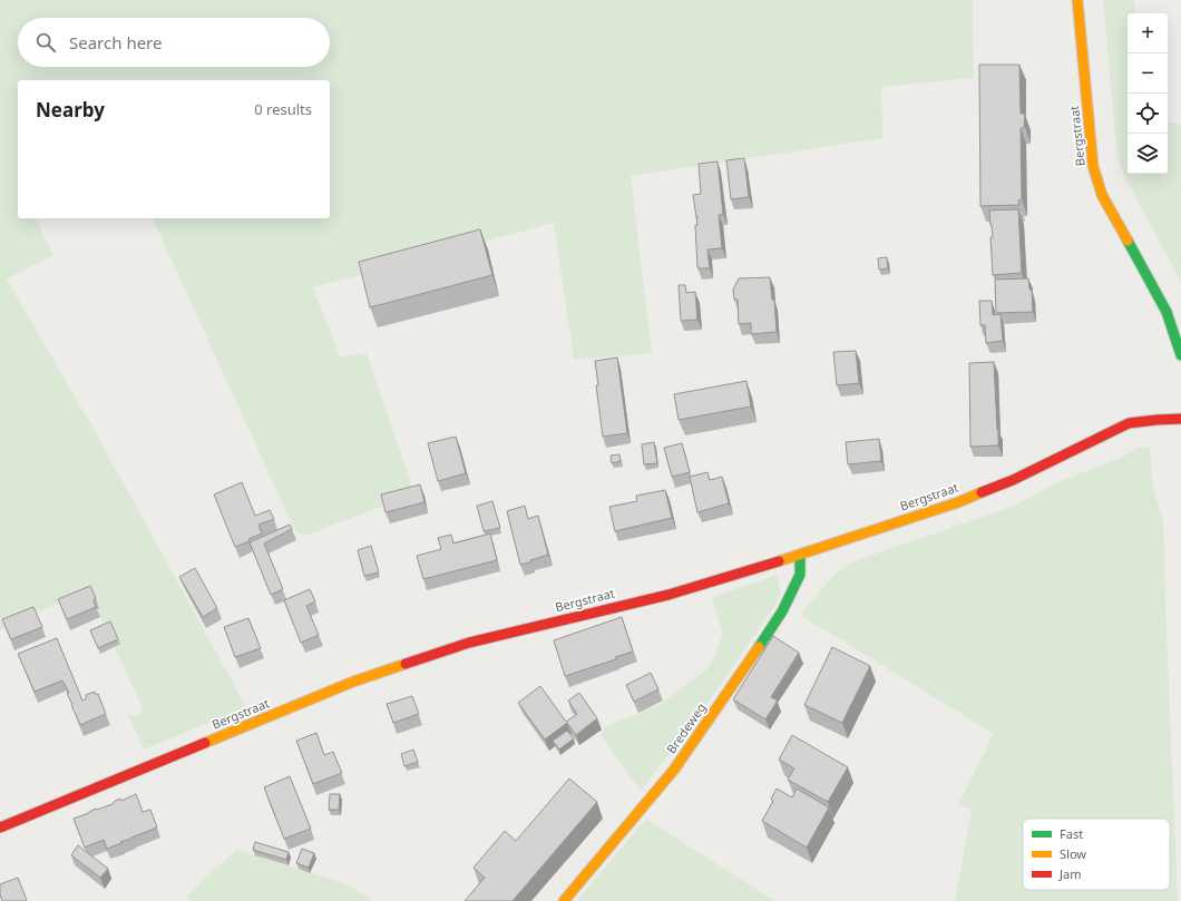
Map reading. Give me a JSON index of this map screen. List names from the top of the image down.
{
  "streets": {
    "street": ["Bergstraat", "Bredeweg"]
  },
  "crossings": [
    ["Bergstraat", "Bredeweg"]
  ],
  "legend": ["Fast", "Slow", "Jam"],
  "page": {
    "map_buttons": ["+", "−"],
    "search": "Search here",
    "heading": ["Nearby", "0 results"]
  }
}
